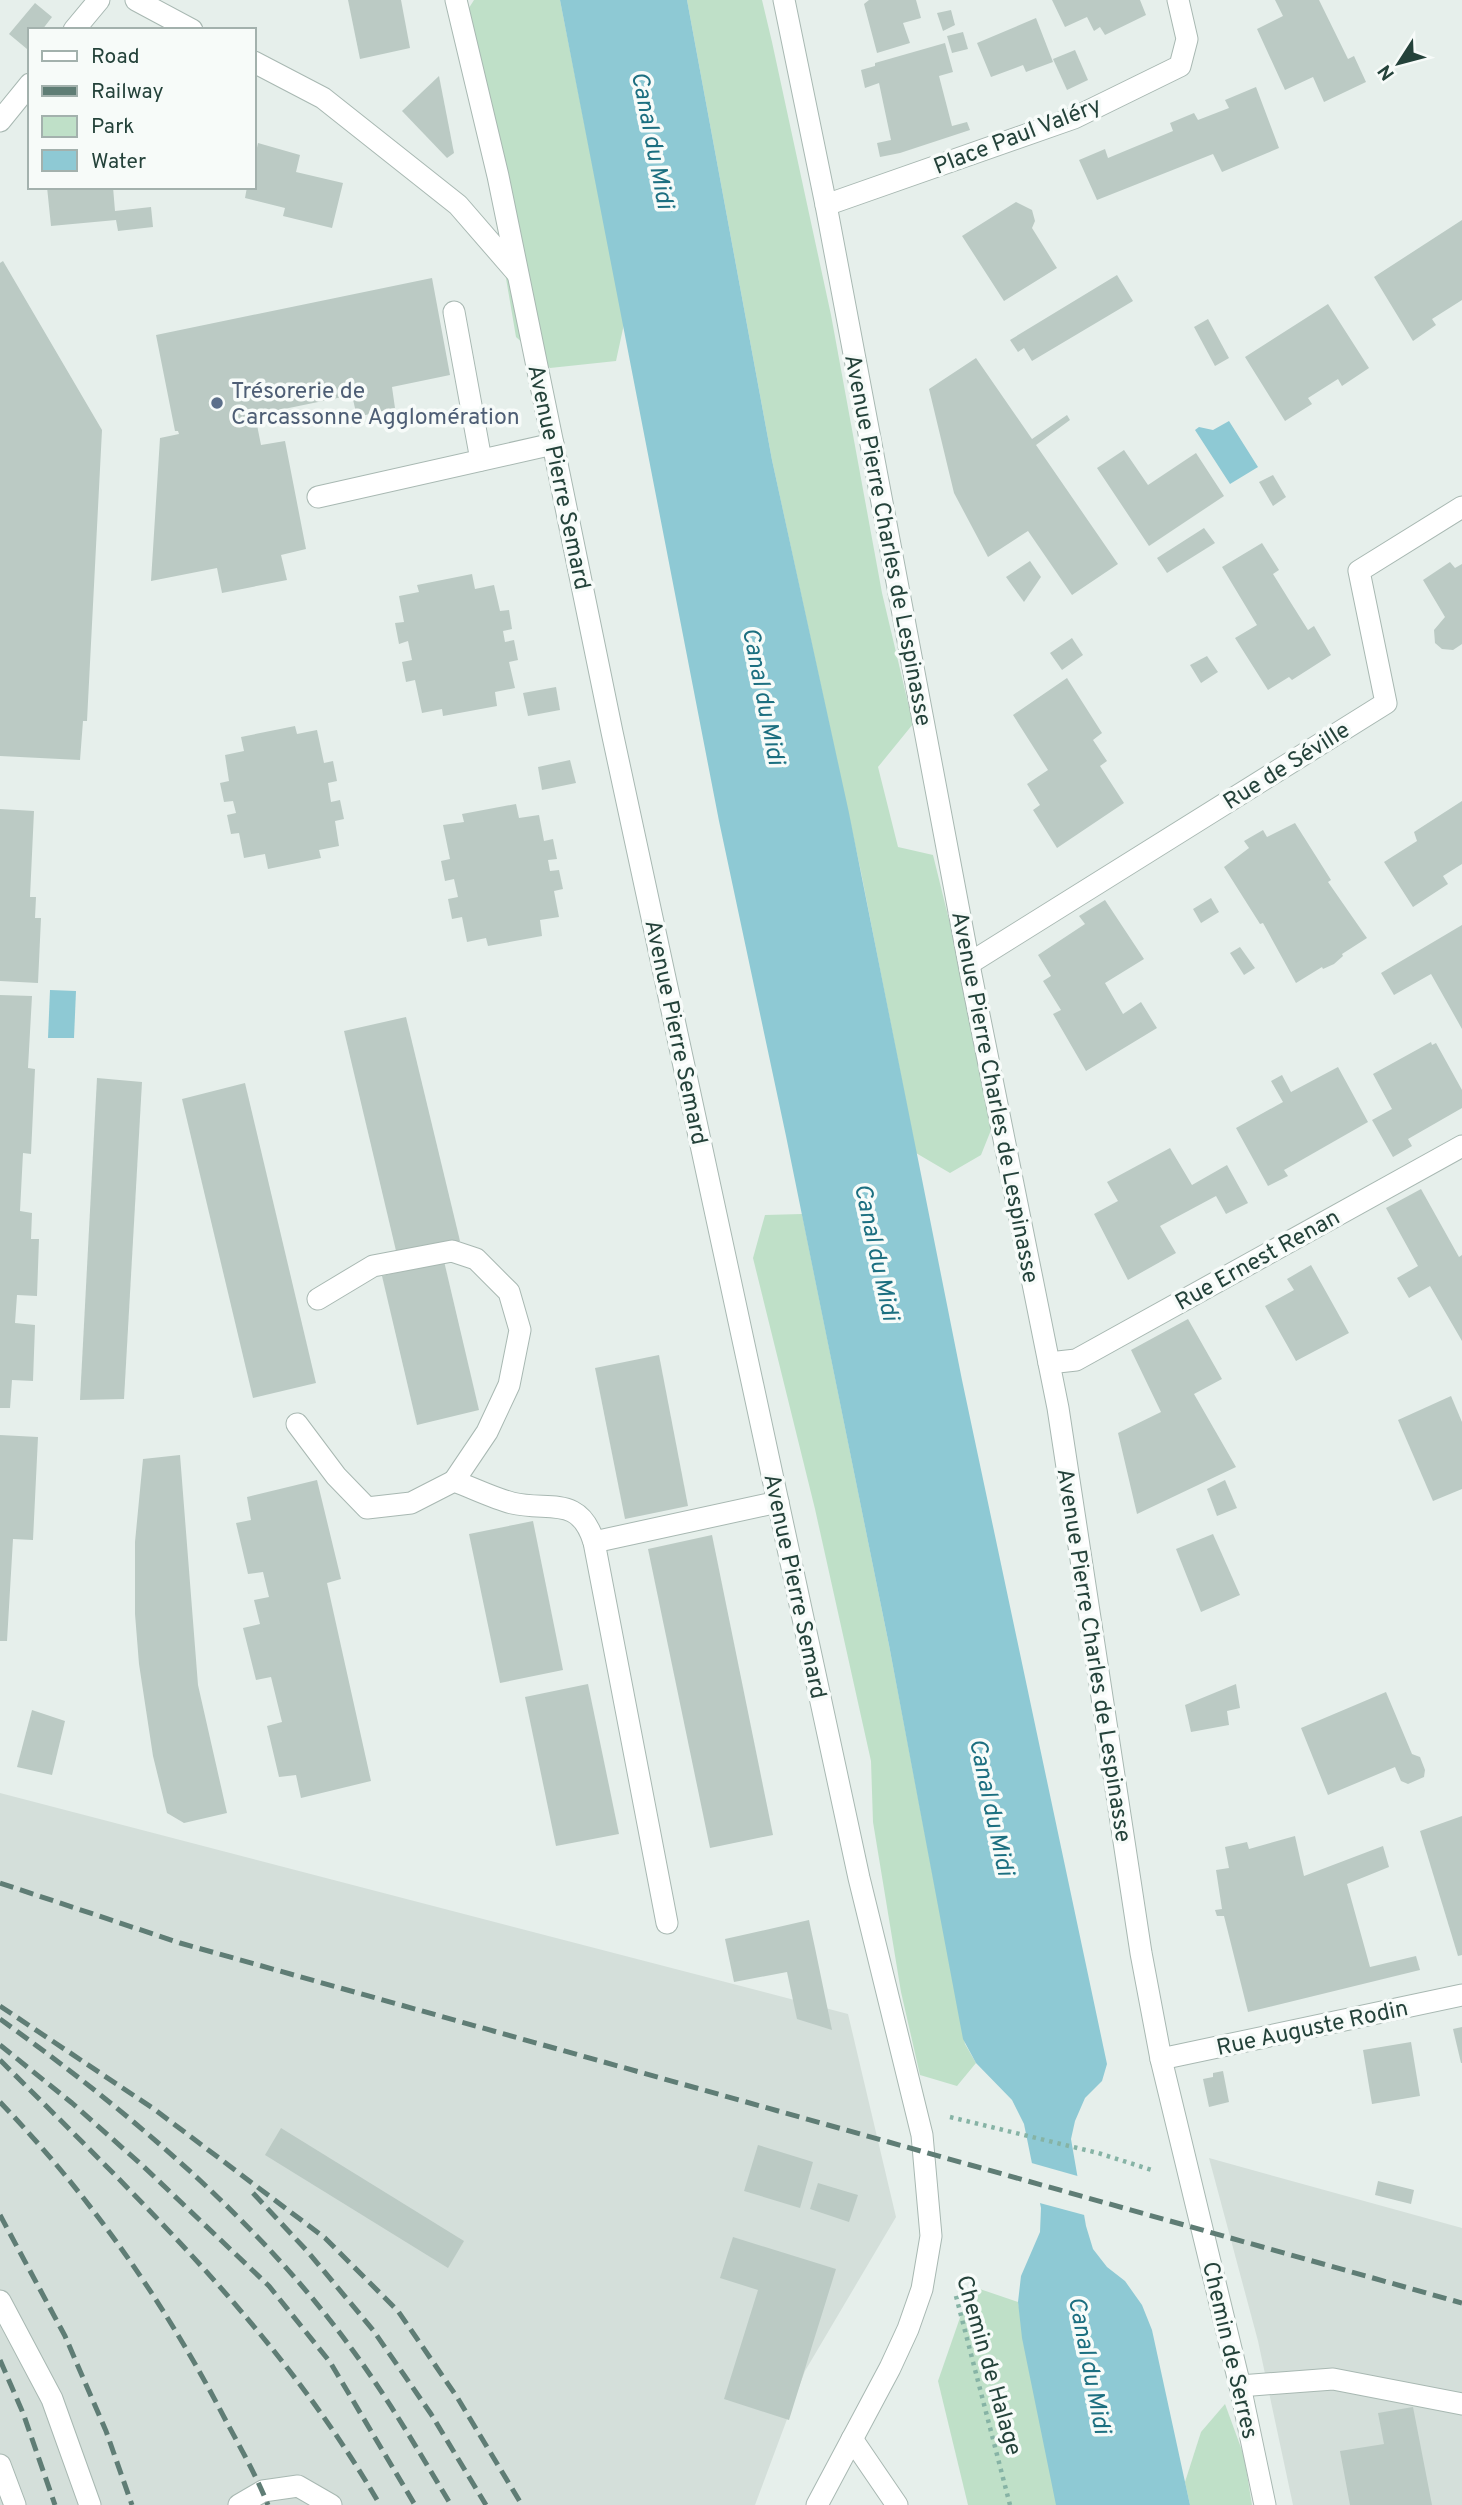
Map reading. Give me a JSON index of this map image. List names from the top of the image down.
{
  "streets": {
    "street": [
      "Place Paul Valéry",
      "Avenue Pierre Semard",
      "Avenue Pierre Charles de Lespinasse",
      "Rue de Séville",
      "Rue Ernest Renan",
      "Rue Auguste Rodin",
      "Chemin de Serres"
    ],
    "path": ["Chemin de Halage"]
  },
  "crossings": [
    ["Place Paul Valéry", "Avenue Pierre Charles de Lespinasse"],
    ["Avenue Pierre Charles de Lespinasse", "Rue de Séville"],
    ["Avenue Pierre Charles de Lespinasse", "Rue Ernest Renan"],
    ["Avenue Pierre Charles de Lespinasse", "Rue Auguste Rodin"],
    ["Avenue Pierre Charles de Lespinasse", "Chemin de Serres"]
  ],
  "water": ["Canal du Midi"],
  "places": ["Trésorerie de Carcassonne Agglomération"],
  "legend": [
    "Road",
    "Railway",
    "Park",
    "Water"
  ],
  "north": "bottom left"
}
